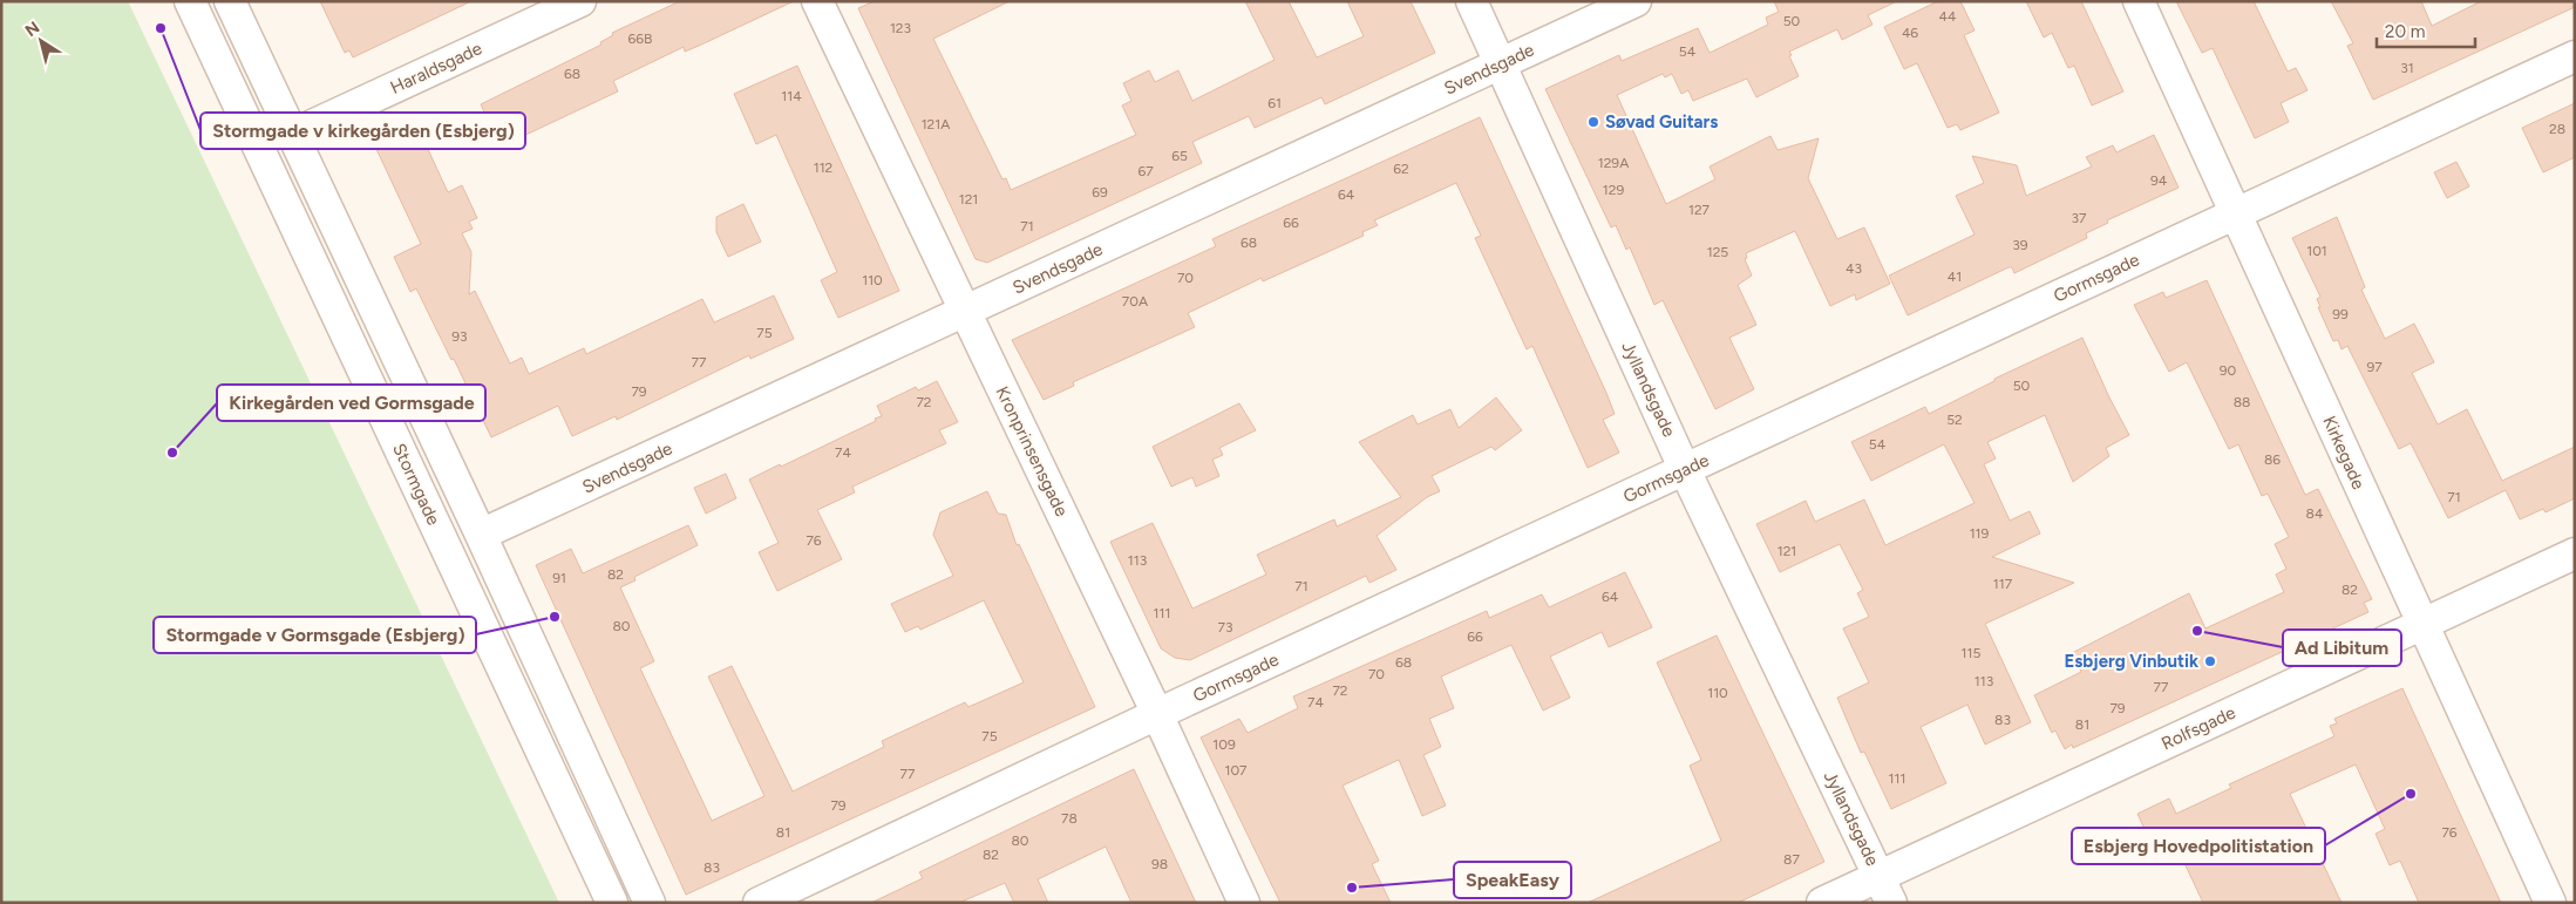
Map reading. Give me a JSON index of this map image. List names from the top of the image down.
{
  "streets": {
    "street": [
      "Haraldsgade",
      "Svendsgade",
      "Gormsgade",
      "Jyllandsgade",
      "Kronprinsensgade",
      "Kirkegade",
      "Stormgade",
      "Rolfsgade"
    ]
  },
  "crossings": [
    ["Haraldsgade", "Stormgade"],
    ["Svendsgade", "Jyllandsgade"],
    ["Svendsgade", "Kronprinsensgade"],
    ["Svendsgade", "Stormgade"],
    ["Gormsgade", "Jyllandsgade"],
    ["Gormsgade", "Kronprinsensgade"],
    ["Gormsgade", "Kirkegade"],
    ["Jyllandsgade", "Rolfsgade"],
    ["Kirkegade", "Rolfsgade"]
  ],
  "places": [
    "Stormgade v kirkegården (Esbjerg)",
    "Søvad Guitars",
    "Kirkegården ved Gormsgade",
    "Stormgade v Gormsgade (Esbjerg)",
    "Ad Libitum",
    "Esbjerg Vinbutik",
    "Esbjerg Hovedpolitistation",
    "SpeakEasy"
  ],
  "house_numbers": [
    "44",
    "50",
    "123",
    "46",
    "66B",
    "54",
    "31",
    "68",
    "114",
    "61",
    "121A",
    "28",
    "65",
    "129A",
    "112",
    "62",
    "67",
    "94",
    "129",
    "69",
    "64",
    "121",
    "127",
    "37",
    "66",
    "71",
    "68",
    "39",
    "101",
    "125",
    "43",
    "41",
    "70",
    "110",
    "70A",
    "99",
    "75",
    "93",
    "77",
    "97",
    "90",
    "50",
    "79",
    "72",
    "88",
    "52",
    "54",
    "74",
    "86",
    "71",
    "84",
    "119",
    "76",
    "121",
    "113",
    "82",
    "91",
    "117",
    "71",
    "82",
    "64",
    "111",
    "80",
    "73",
    "66",
    "115",
    "68",
    "70",
    "113",
    "77",
    "72",
    "110",
    "74",
    "79",
    "83",
    "81",
    "75",
    "109",
    "107",
    "77",
    "111",
    "79",
    "78",
    "81",
    "76",
    "80",
    "82",
    "87",
    "98",
    "83"
  ],
  "scale_bar": "20 m",
  "north": "top left"
}
